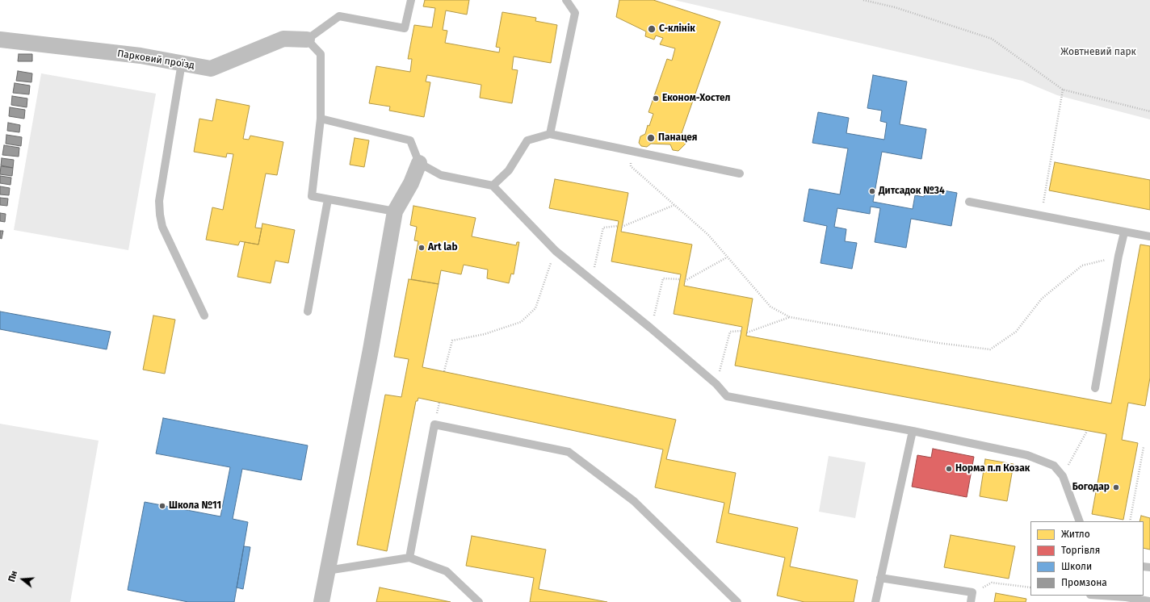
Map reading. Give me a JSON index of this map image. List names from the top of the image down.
{
  "streets": {
    "street": ["Парковий проїзд"]
  },
  "parks": ["Жовтневий парк"],
  "places": [
    "С-клінік",
    "Економ-Хостел",
    "Панацея",
    "Дитсадок №34",
    "Art lab",
    "Норма п.п Козак",
    "Богодар",
    "Школа №11"
  ],
  "legend": [
    "Житло",
    "Торгівля",
    "Школи",
    "Промзона"
  ],
  "north": "left"
}
